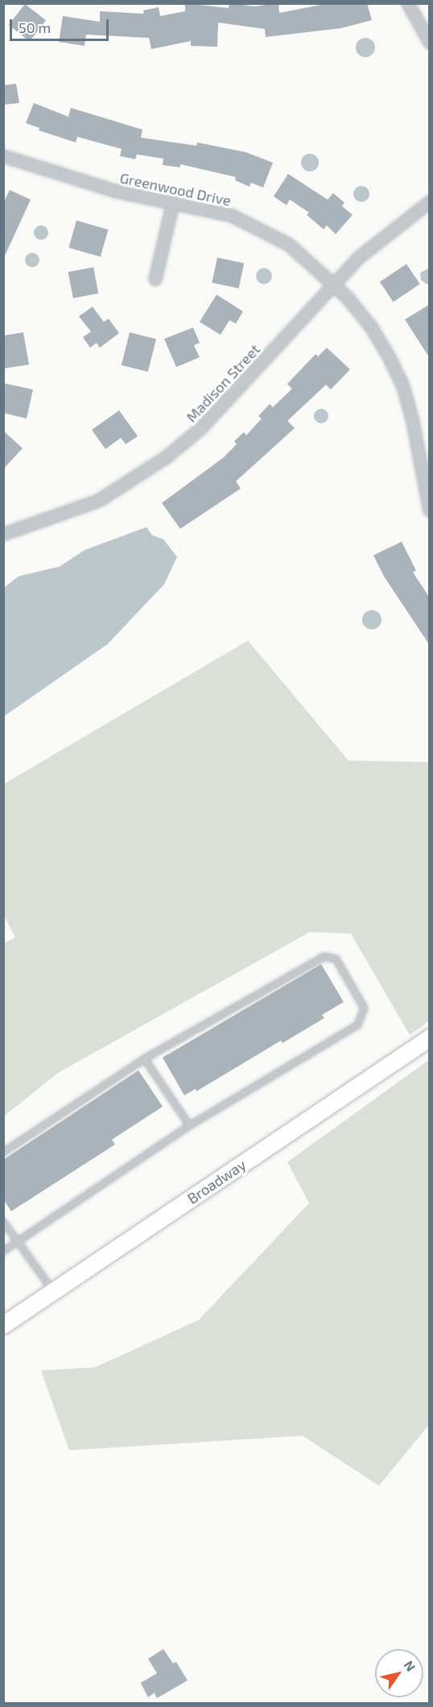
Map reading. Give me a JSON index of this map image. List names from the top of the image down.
{
  "streets": {
    "main road": ["Broadway"],
    "street": ["Greenwood Drive", "Madison Street"]
  },
  "crossings": [
    ["Greenwood Drive", "Madison Street"]
  ],
  "scale_bar": "50 m",
  "north": "top right"
}
